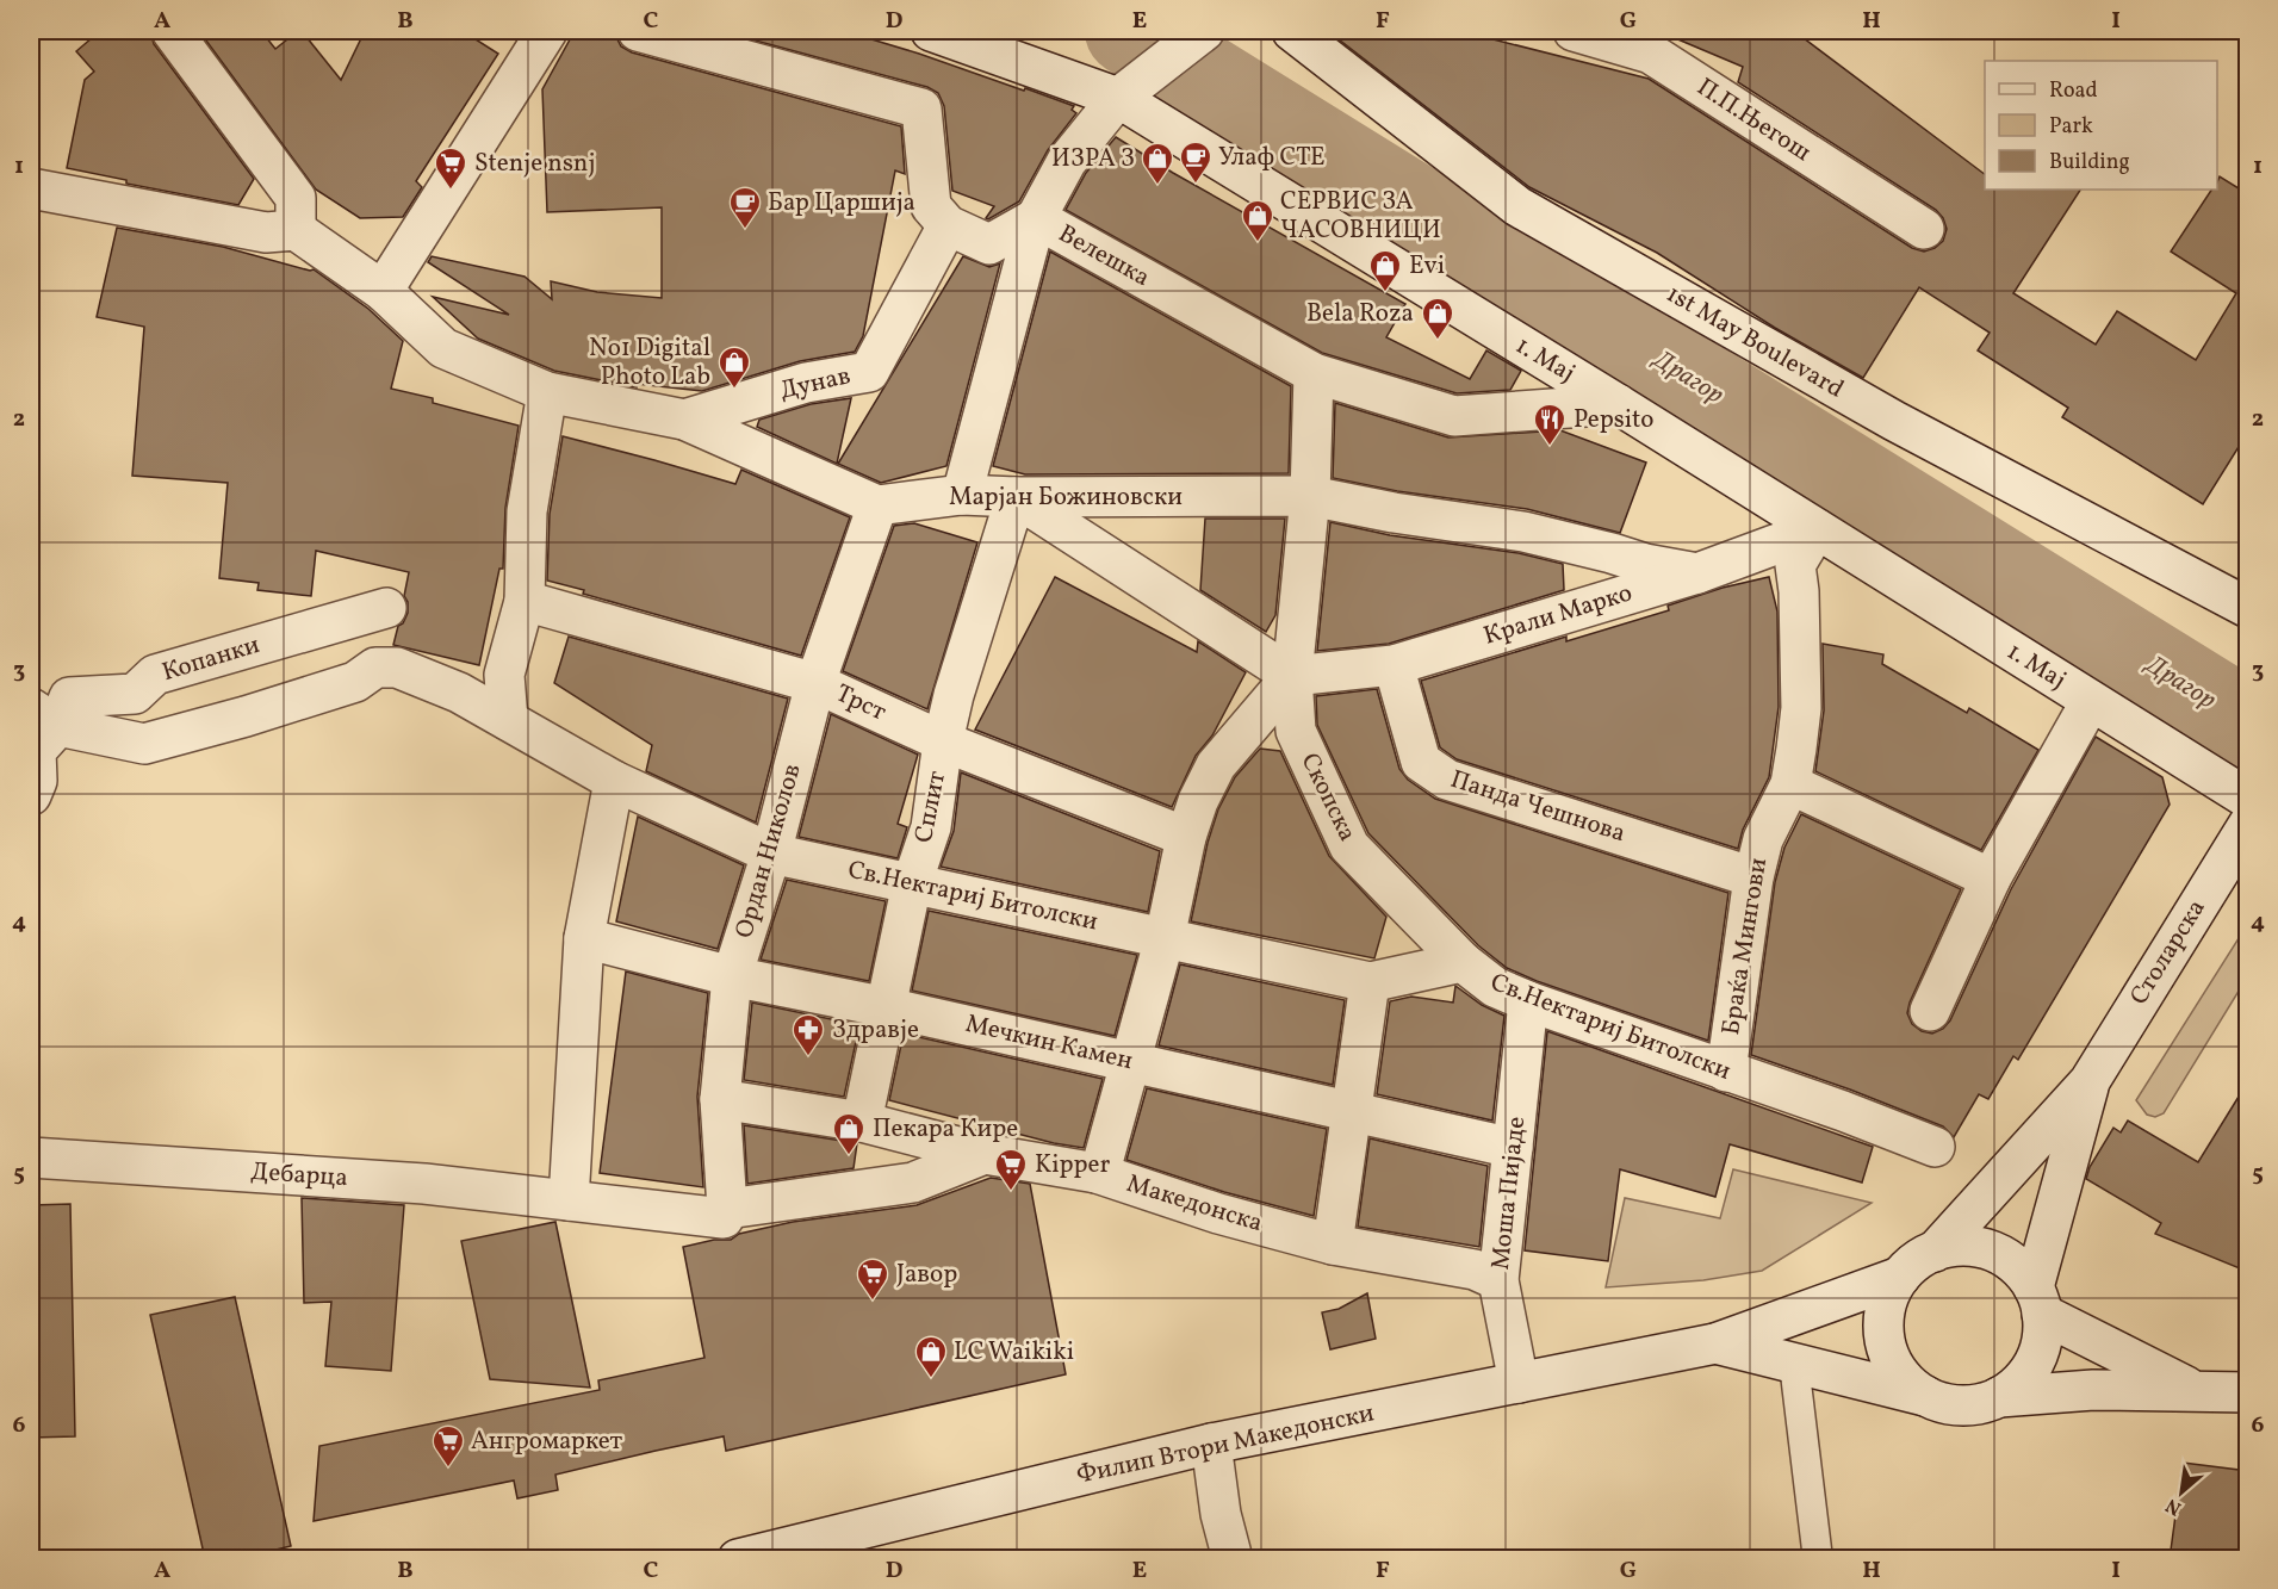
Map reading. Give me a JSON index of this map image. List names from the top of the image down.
{
  "streets": {
    "street": [
      "П.П.Његош",
      "Велешка",
      "1st May Boulevard",
      "1. Мај",
      "Дунав",
      "Марјан Божиновски",
      "Крали Марко",
      "Копанки",
      "Трст",
      "Скопска",
      "Сплит",
      "Панда Чешнова",
      "Ордан Николов",
      "Св.Нектариј Битолски",
      "Браќа Мингови",
      "Столарска",
      "Мечкин Камен",
      "Дебарца",
      "Моша Пијаде",
      "Македонска",
      "Филип Втори Македонски"
    ]
  },
  "crossings": [
    ["Велешка", "1. Мај"],
    ["Велешка", "Дунав"],
    ["Велешка", "Скопска"],
    ["1. Мај", "Крали Марко"],
    ["1. Мај", "Браќа Мингови"],
    ["Марјан Божиновски", "Крали Марко"],
    ["Марјан Божиновски", "Скопска"],
    ["Марјан Божиновски", "Сплит"],
    ["Марјан Божиновски", "Ордан Николов"],
    ["Крали Марко", "Скопска"],
    ["Крали Марко", "Панда Чешнова"],
    ["Крали Марко", "Браќа Мингови"],
    ["Копанки", "Св.Нектариј Битолски"],
    ["Трст", "Сплит"],
    ["Трст", "Ордан Николов"],
    ["Скопска", "Св.Нектариј Битолски"],
    ["Сплит", "Св.Нектариј Битолски"],
    ["Сплит", "Мечкин Камен"],
    ["Сплит", "Македонска"],
    ["Панда Чешнова", "Браќа Мингови"],
    ["Ордан Николов", "Св.Нектариј Битолски"],
    ["Ордан Николов", "Мечкин Камен"],
    ["Ордан Николов", "Дебарца"],
    ["Ордан Николов", "Македонска"],
    ["Св.Нектариј Битолски", "Браќа Мингови"],
    ["Св.Нектариј Битолски", "Моша Пијаде"],
    ["Столарска", "Филип Втори Македонски"],
    ["Мечкин Камен", "Моша Пијаде"],
    ["Дебарца", "Македонска"],
    ["Моша Пијаде", "Македонска"],
    ["Моша Пијаде", "Филип Втори Македонски"]
  ],
  "water": ["Драгор"],
  "places": {
    "cafe": ["Улаф СТЕ", "Бар Царшија"],
    "shop": [
      "ИЗРА З",
      "СЕРВИС ЗА ЧАСОВНИЦИ",
      "Evi",
      "Bela Roza",
      "No1 Digital Photo Lab",
      "Пекара Кире",
      "LC Waikiki"
    ],
    "supermarket": [
      "Stenje nsnj",
      "Kipper",
      "Јавор",
      "Ангромаркет"
    ],
    "restaurant": ["Pepsito"],
    "pharmacy": ["Здравје"]
  },
  "legend": ["Road", "Park", "Building"],
  "north": "bottom left",
  "grid": {
    "columns": [
      "A",
      "B",
      "C",
      "D",
      "E",
      "F",
      "G",
      "H",
      "I"
    ],
    "rows": [
      "1",
      "2",
      "3",
      "4",
      "5",
      "6"
    ]
  }
}
